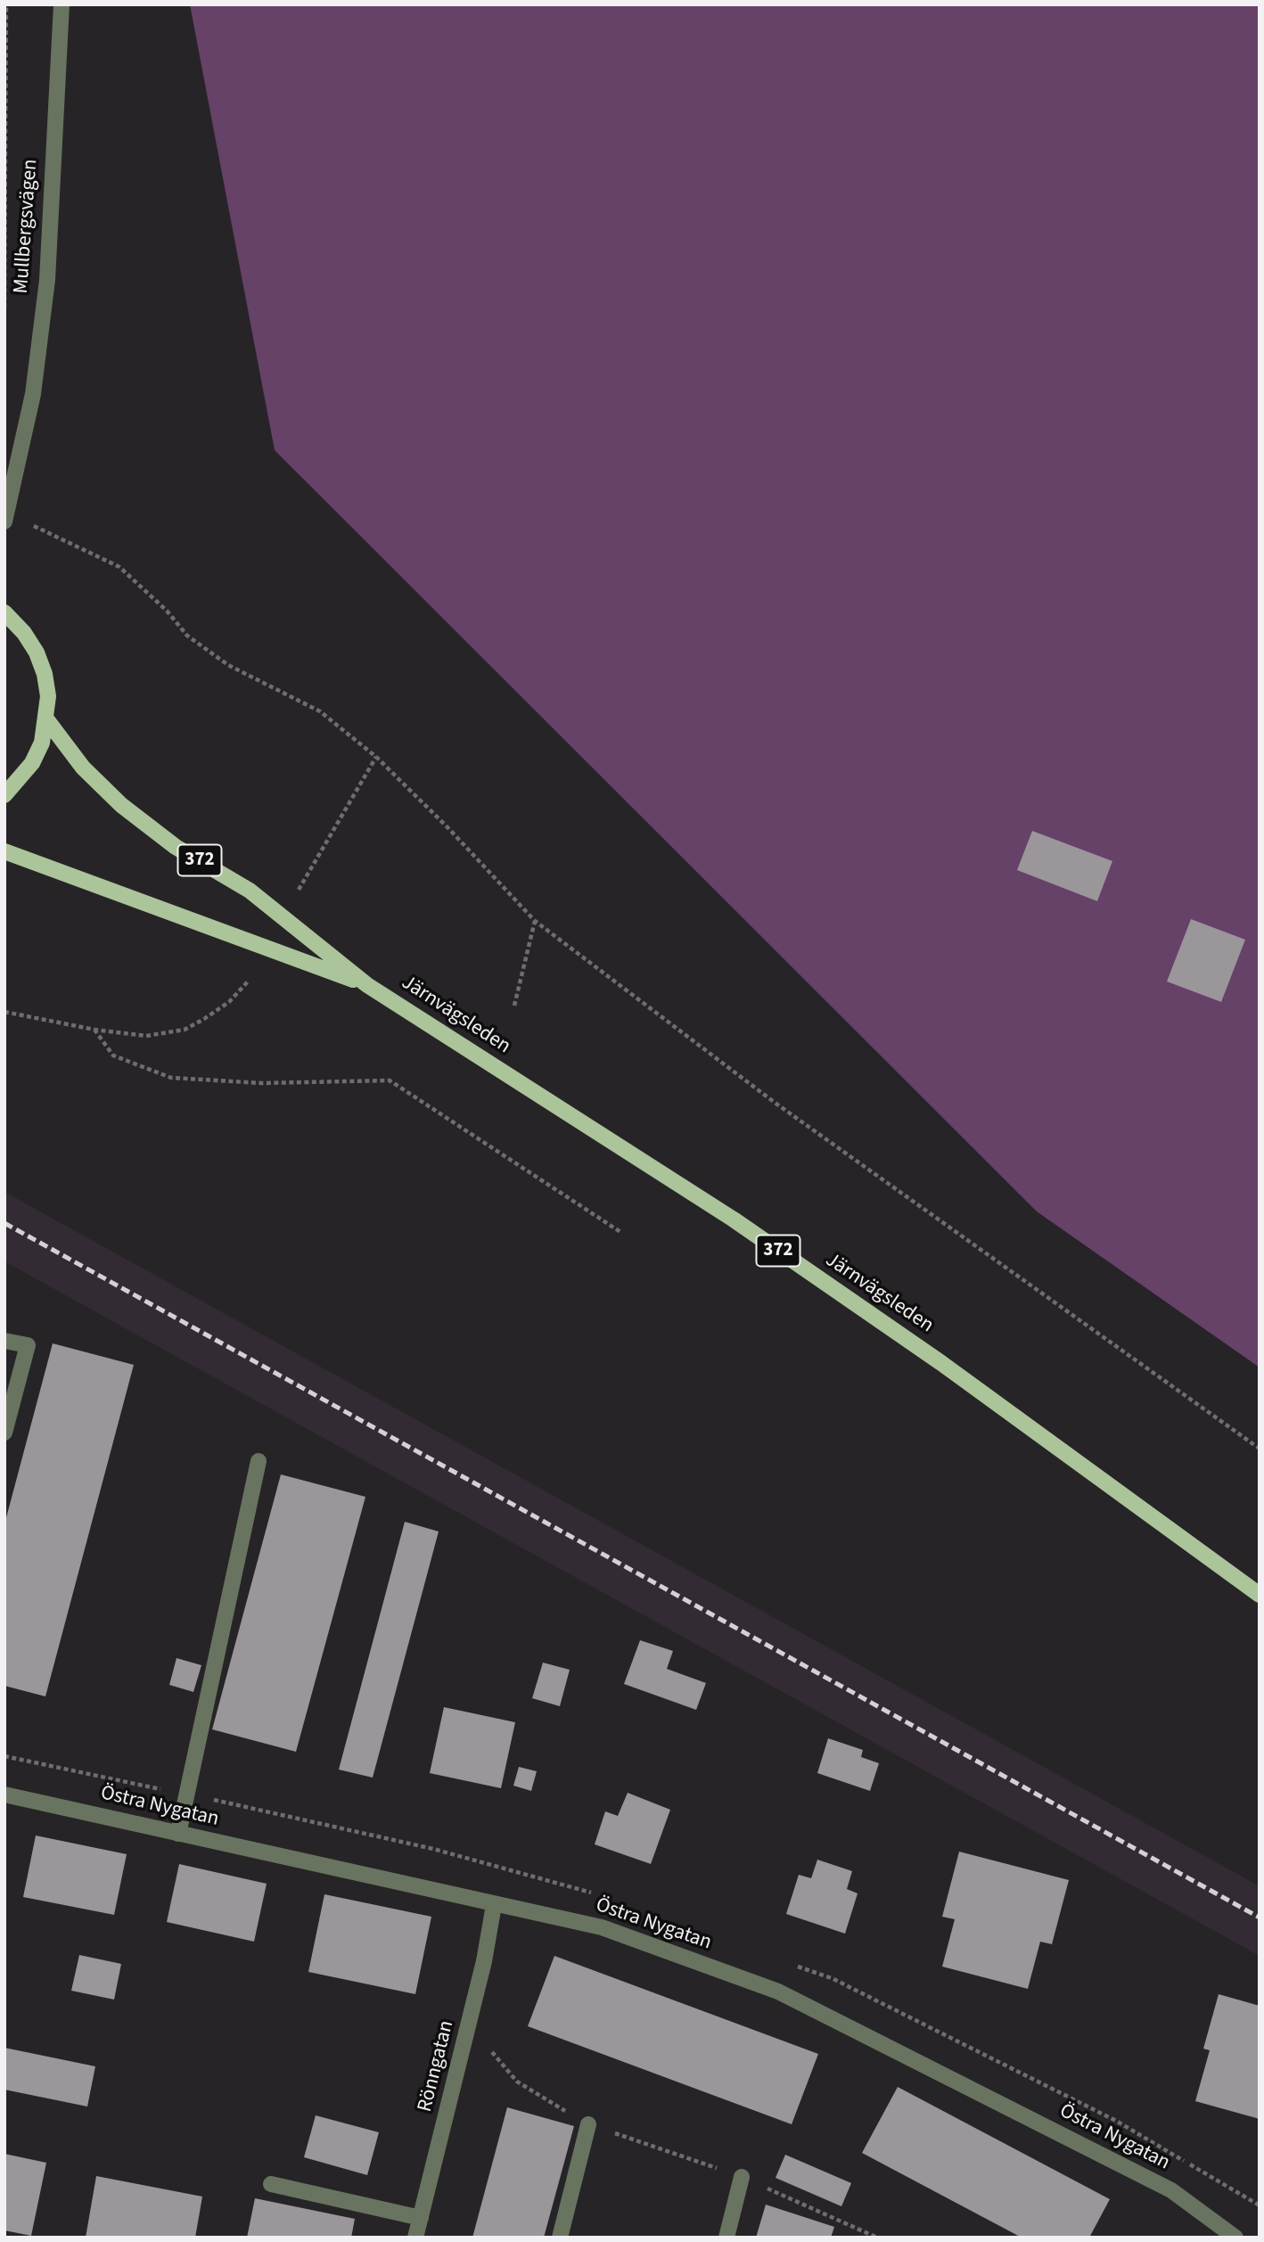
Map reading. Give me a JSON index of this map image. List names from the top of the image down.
{
  "streets": {
    "main road": ["372", "Järnvägsleden"],
    "street": ["Mullbergsvägen", "Östra Nygatan", "Rönngatan"]
  },
  "crossings": [
    ["Östra Nygatan", "Rönngatan"]
  ]
}
